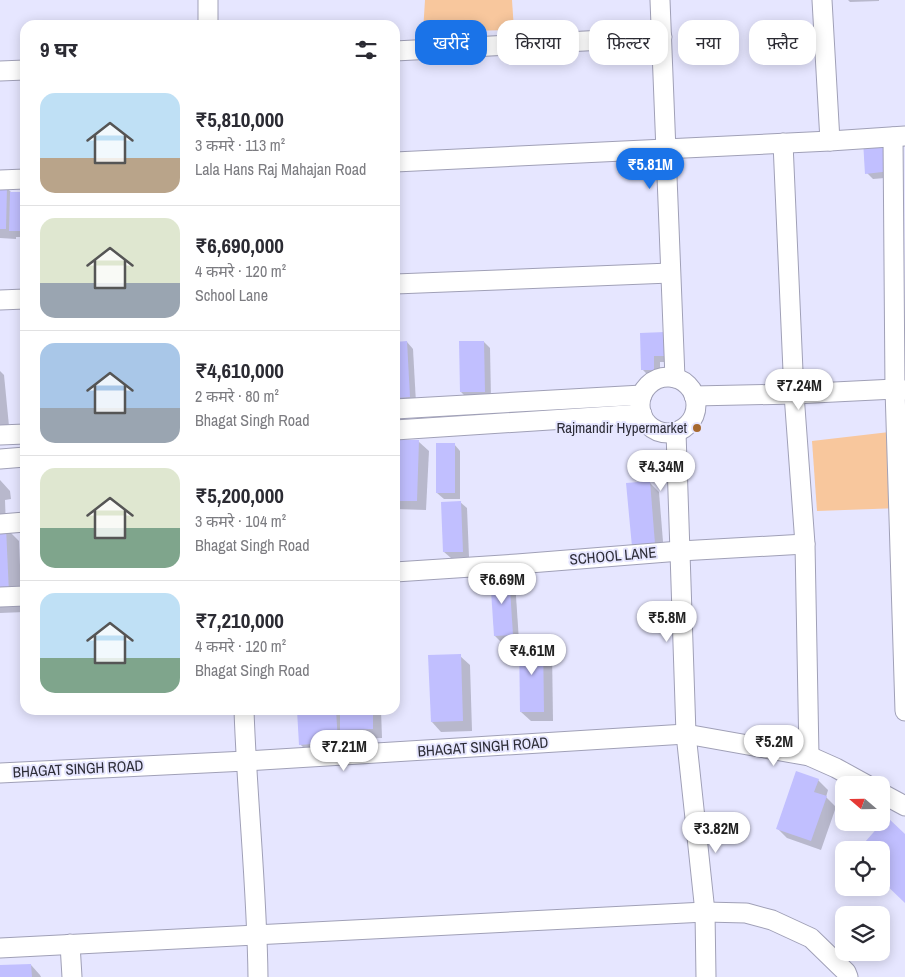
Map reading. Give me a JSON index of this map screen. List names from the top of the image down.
{
  "streets": {
    "street": ["SCHOOL LANE", "BHAGAT SINGH ROAD"]
  },
  "places": ["Rajmandir Hypermarket"],
  "north": "left",
  "page": {
    "chip": [
      "खरीदें",
      "किराया",
      "फ़िल्टर",
      "नया",
      "फ़्लैट"
    ],
    "heading": "9 घर",
    "list": [
      {
        "name": "₹5,810,000",
        "note": "3 कमरे · 113 m² · Lala Hans Raj Mahajan Road"
      },
      {
        "name": "₹6,690,000",
        "note": "4 कमरे · 120 m² · School Lane"
      },
      {
        "name": "₹4,610,000",
        "note": "2 कमरे · 80 m² · Bhagat Singh Road"
      },
      {
        "name": "₹5,200,000",
        "note": "3 कमरे · 104 m² · Bhagat Singh Road"
      },
      {
        "name": "₹7,210,000",
        "note": "4 कमरे · 120 m² · Bhagat Singh Road"
      }
    ],
    "price": [
      "₹5.81M",
      "₹7.24M",
      "₹4.34M",
      "₹6.69M",
      "₹5.8M",
      "₹4.61M",
      "₹5.2M",
      "₹7.21M",
      "₹3.82M"
    ]
  }
}
